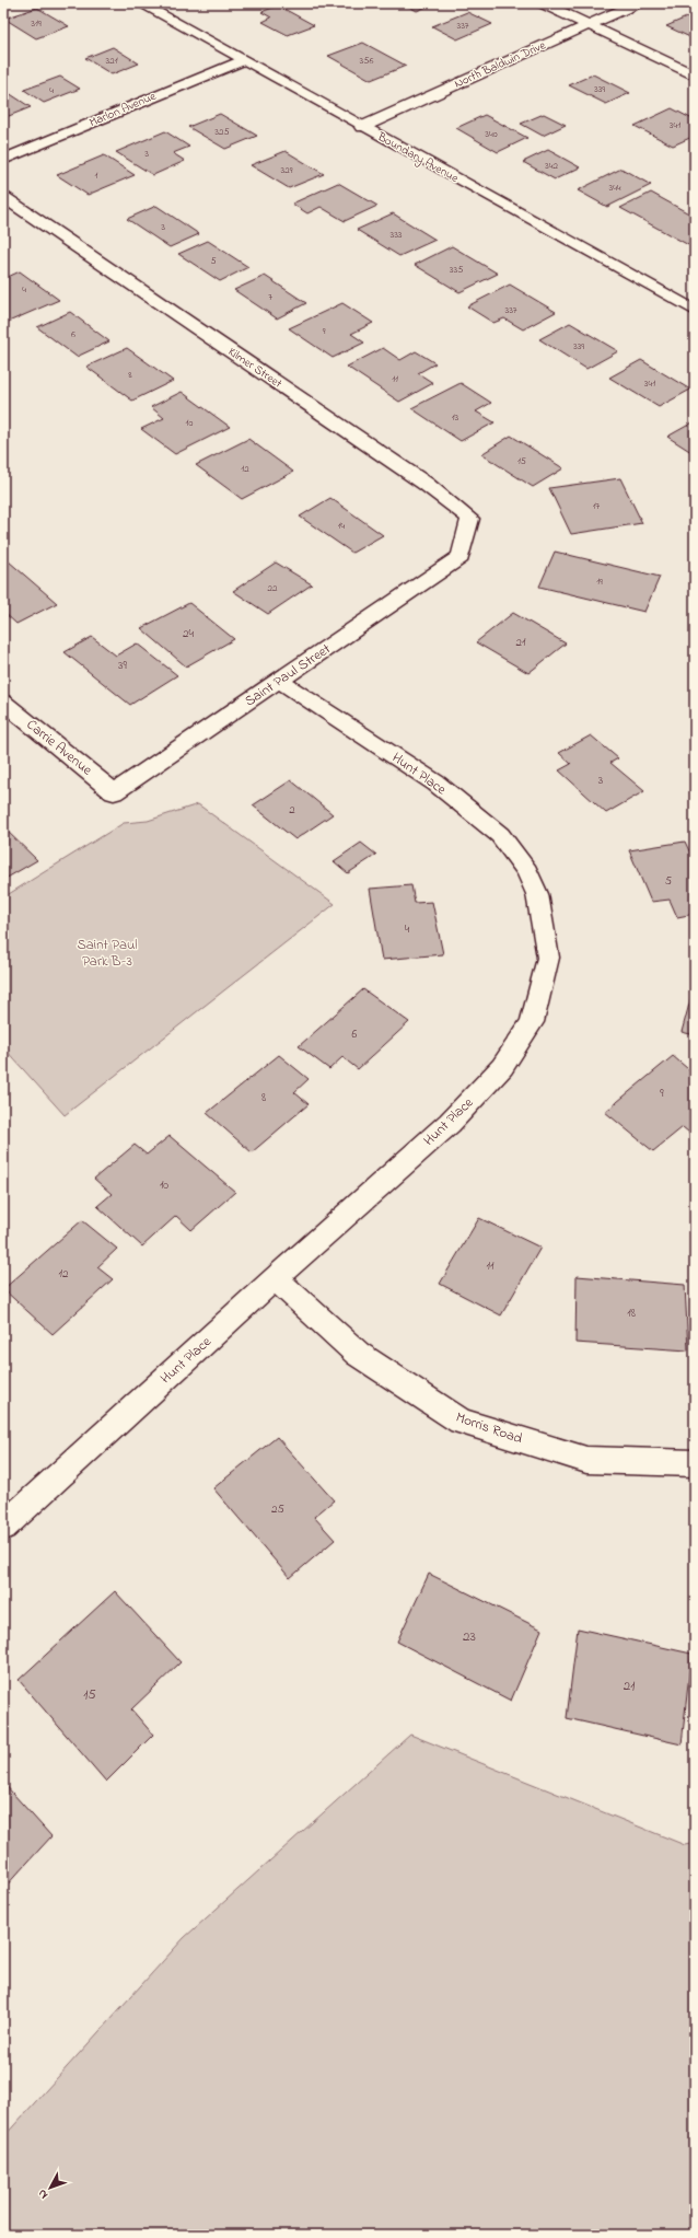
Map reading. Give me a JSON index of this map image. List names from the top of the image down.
{
  "streets": {
    "street": [
      "North Baldwin Drive",
      "Marlon Avenue",
      "Boundary Avenue",
      "Kilmer Street",
      "Saint Paul Street",
      "Carrie Avenue",
      "Hunt Place",
      "Morris Road"
    ]
  },
  "crossings": [
    ["North Baldwin Drive", "Boundary Avenue"],
    ["Marlon Avenue", "Boundary Avenue"],
    ["Kilmer Street", "Saint Paul Street"],
    ["Saint Paul Street", "Carrie Avenue"],
    ["Saint Paul Street", "Hunt Place"],
    ["Hunt Place", "Morris Road"]
  ],
  "parks": ["Saint Paul Park B-3"],
  "house_numbers": [
    "319",
    "337",
    "321",
    "356",
    "339",
    "4",
    "341",
    "325",
    "340",
    "3",
    "342",
    "329",
    "1",
    "344",
    "3",
    "333",
    "5",
    "335",
    "4",
    "7",
    "337",
    "9",
    "6",
    "339",
    "8",
    "11",
    "341",
    "13",
    "10",
    "15",
    "12",
    "17",
    "14",
    "19",
    "22",
    "24",
    "21",
    "39",
    "3",
    "2",
    "5",
    "4",
    "6",
    "9",
    "8",
    "10",
    "11",
    "12",
    "18",
    "25",
    "23",
    "21",
    "15"
  ],
  "north": "bottom left"
}
